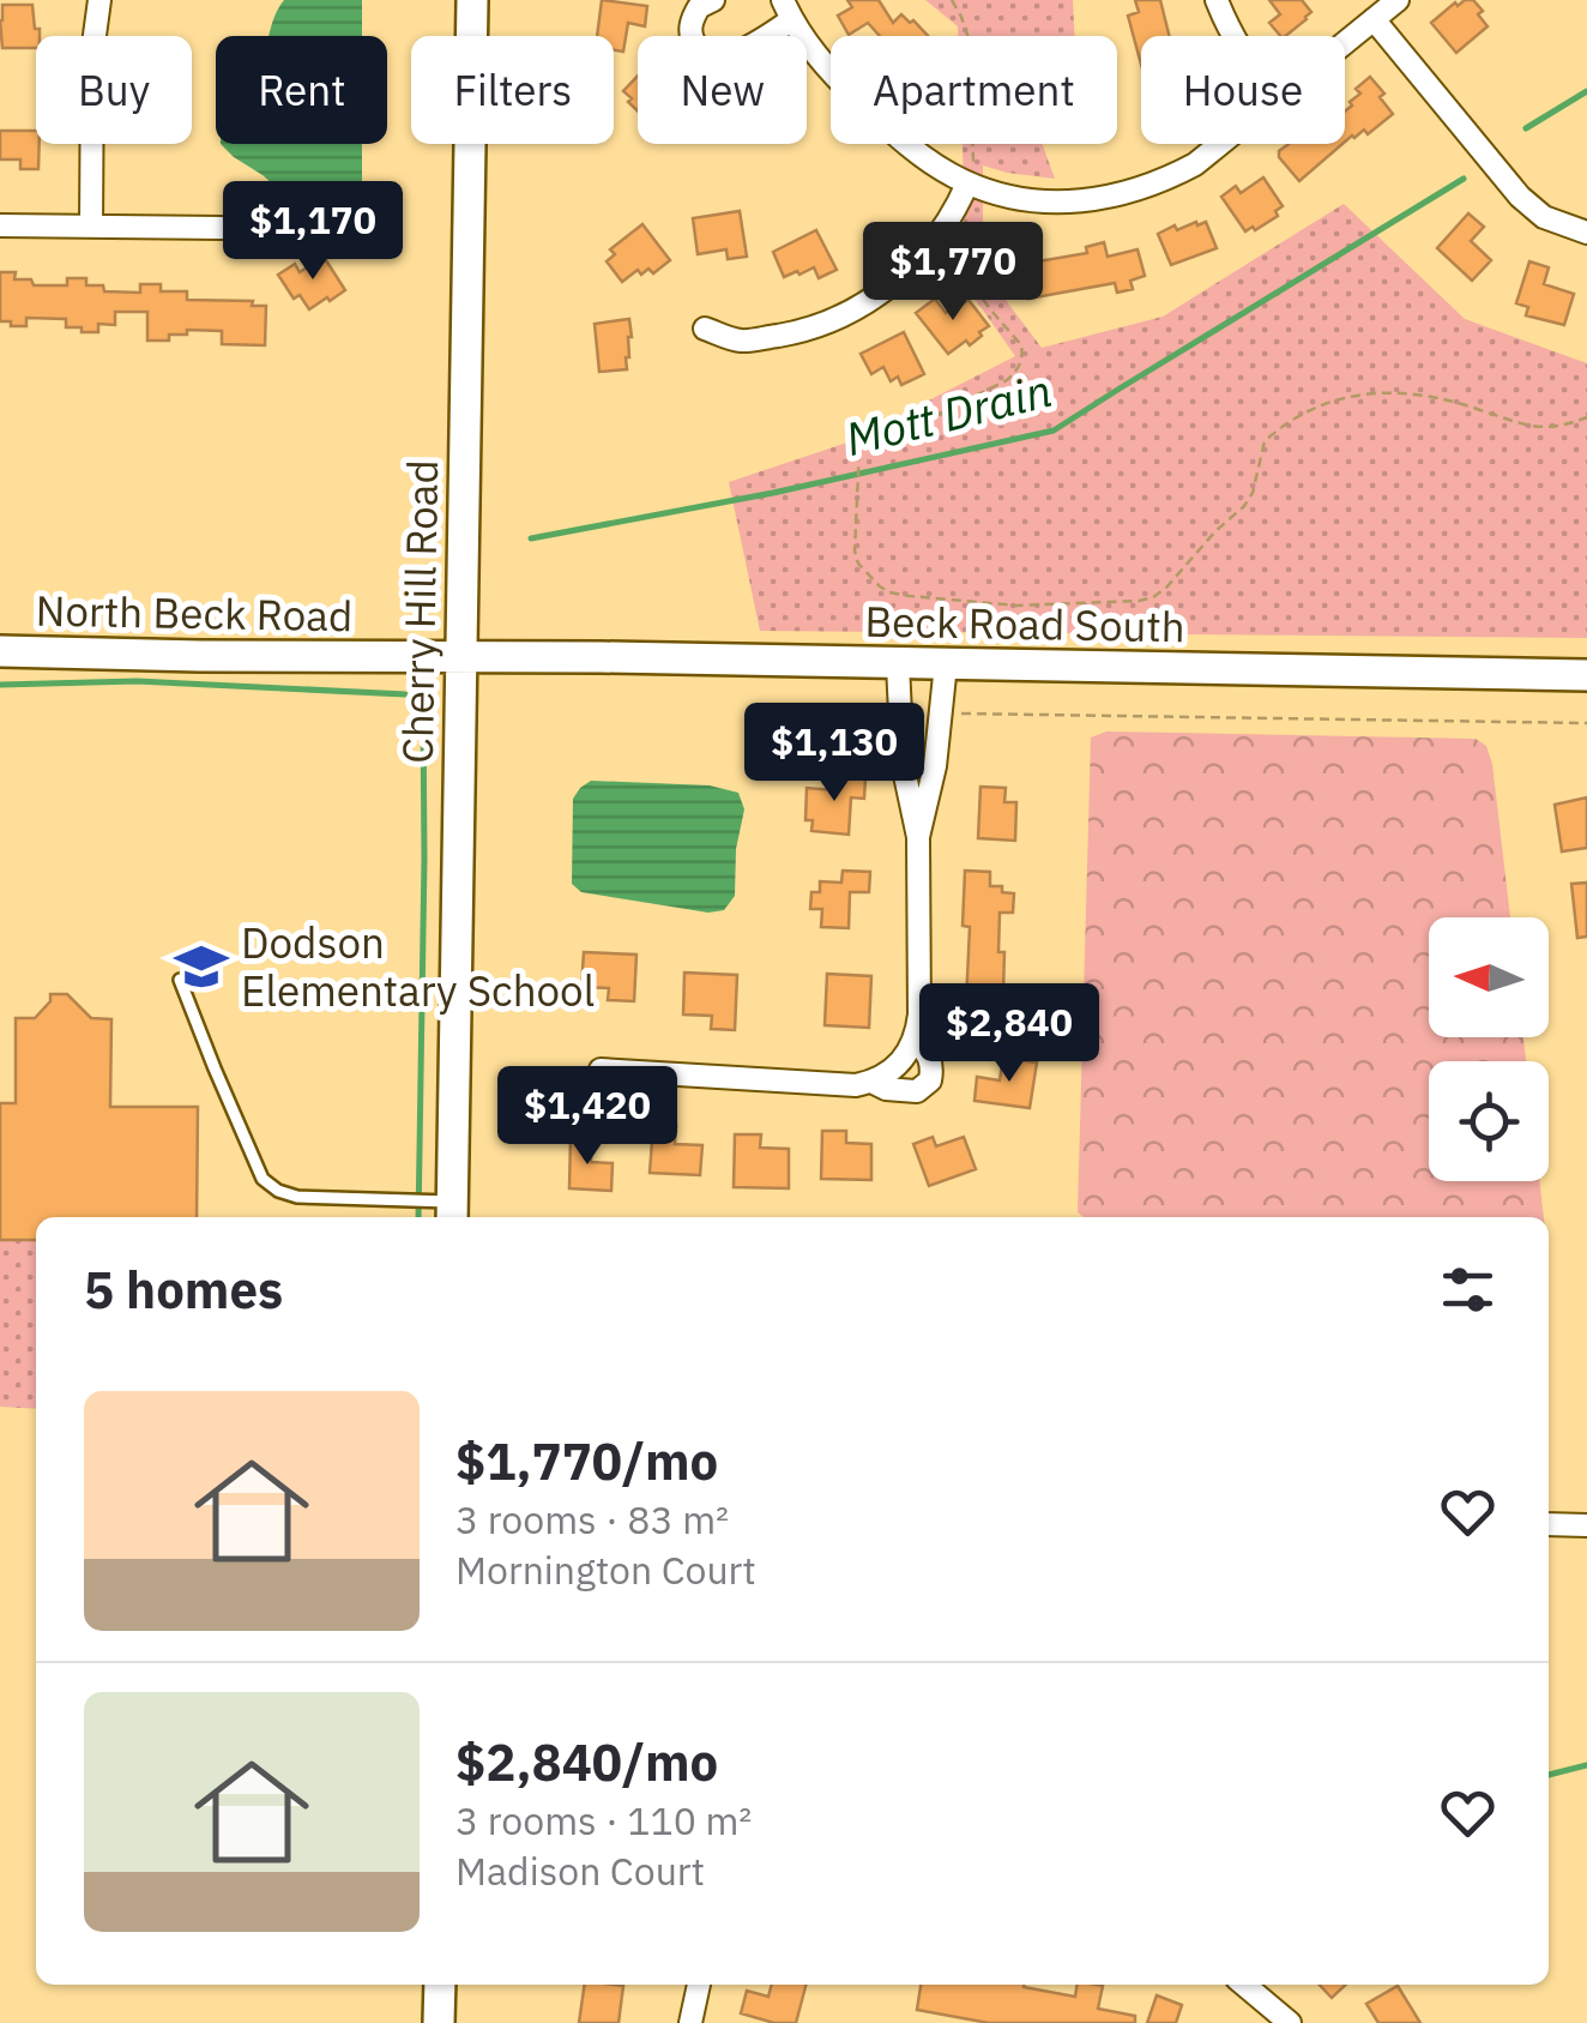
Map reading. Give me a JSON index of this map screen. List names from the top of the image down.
{
  "streets": {
    "main road": ["Cherry Hill Road", "North Beck Road", "Beck Road South"]
  },
  "crossings": [
    ["Cherry Hill Road", "North Beck Road"],
    ["Cherry Hill Road", "Beck Road South"],
    ["North Beck Road", "Beck Road South"]
  ],
  "water": ["Mott Drain"],
  "places": {
    "school or university": ["Dodson Elementary School"]
  },
  "north": "left",
  "page": {
    "chip": [
      "Buy",
      "Rent",
      "Filters",
      "New",
      "Apartment",
      "House"
    ],
    "price": [
      "$1,170",
      "$1,770",
      "$1,130",
      "$2,840",
      "$1,420"
    ],
    "heading": "5 homes",
    "list": [
      {
        "name": "$1,770/mo",
        "note": "3 rooms · 83 m² · Mornington Court"
      },
      {
        "name": "$2,840/mo",
        "note": "3 rooms · 110 m² · Madison Court"
      }
    ]
  }
}
